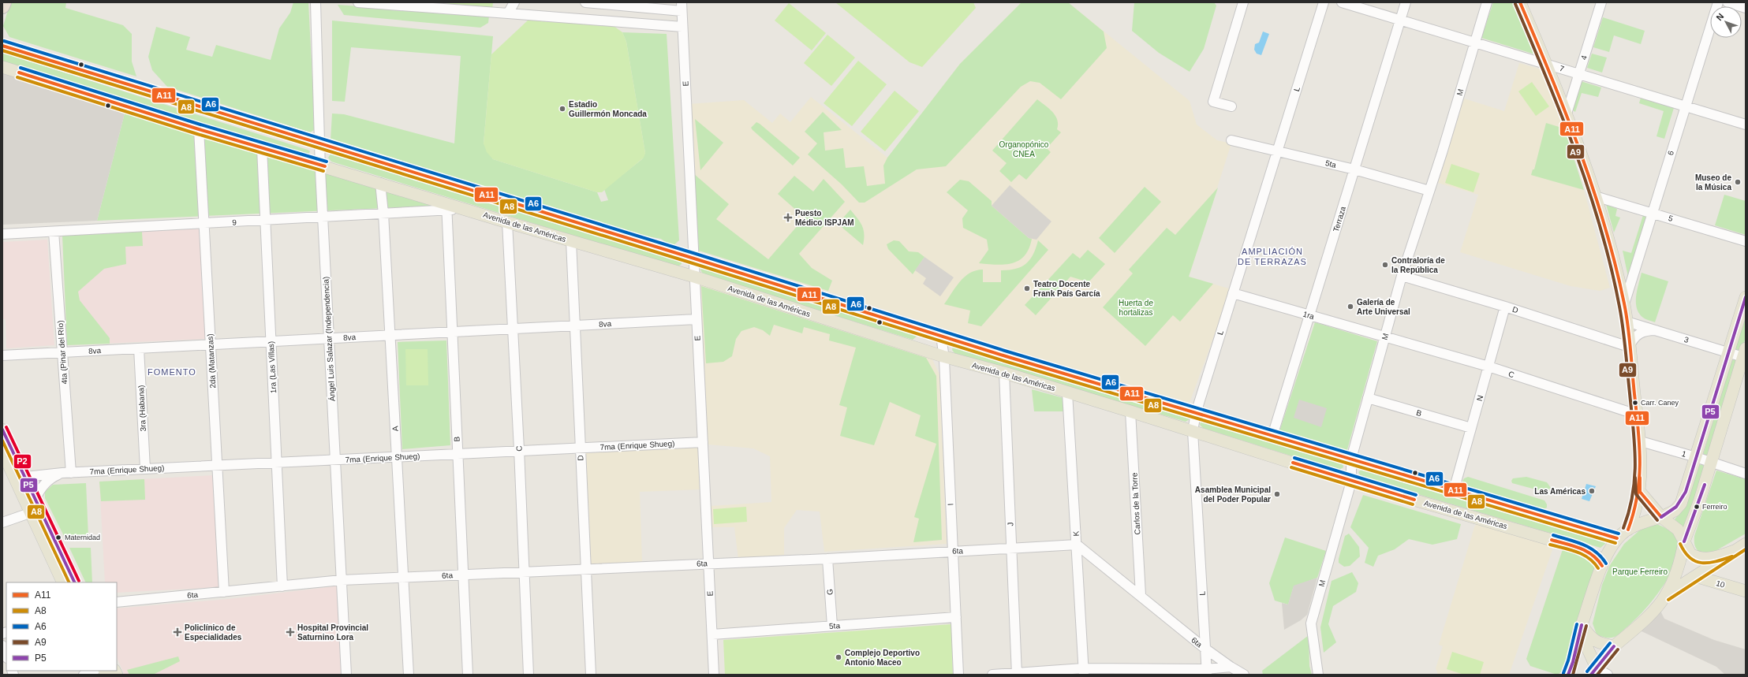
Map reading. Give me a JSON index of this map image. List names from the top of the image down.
{
  "streets": {
    "main road": ["Avenida de las Américas", "10"],
    "street": [
      "4",
      "7",
      "E",
      "L",
      "M",
      "6",
      "5ta",
      "5",
      "Terraza",
      "9",
      "D",
      "1ra",
      "8va",
      "Ángel Luis Salazar (Independencia)",
      "3",
      "4ta (Pinar del Río)",
      "2da (Matanzas)",
      "1ra (Las Villas)",
      "C",
      "N",
      "3ra (Habana)",
      "B",
      "A",
      "7ma (Enrique Shueg)",
      "1",
      "Carlos de la Torre",
      "I",
      "J",
      "K",
      "6ta",
      "G"
    ]
  },
  "crossings": [
    ["4", "7"],
    ["7", "M"],
    ["7", "6"],
    ["7", "Terraza"],
    ["E", "5ta"],
    ["E", "Avenida de las Américas"],
    ["E", "8va"],
    ["E", "7ma (Enrique Shueg)"],
    ["E", "6ta"],
    ["L", "5ta"],
    ["L", "Avenida de las Américas"],
    ["L", "1ra"],
    ["L", "6ta"],
    ["M", "5ta"],
    ["M", "Avenida de las Américas"],
    ["M", "D"],
    ["M", "1ra"],
    ["M", "C"],
    ["M", "B"],
    ["6", "5"],
    ["5ta", "Terraza"],
    ["5ta", "I"],
    ["5ta", "G"],
    ["Terraza", "1ra"],
    ["9", "Avenida de las Américas"],
    ["9", "Ángel Luis Salazar (Independencia)"],
    ["9", "4ta (Pinar del Río)"],
    ["9", "2da (Matanzas)"],
    ["9", "1ra (Las Villas)"],
    ["9", "B"],
    ["9", "A"],
    ["Avenida de las Américas", "D"],
    ["Avenida de las Américas", "Ángel Luis Salazar (Independencia)"],
    ["Avenida de las Américas", "2da (Matanzas)"],
    ["Avenida de las Américas", "1ra (Las Villas)"],
    ["Avenida de las Américas", "C"],
    ["Avenida de las Américas", "B"],
    ["Avenida de las Américas", "A"],
    ["Avenida de las Américas", "Carlos de la Torre"],
    ["Avenida de las Américas", "I"],
    ["Avenida de las Américas", "J"],
    ["Avenida de las Américas", "K"],
    ["D", "8va"],
    ["D", "N"],
    ["D", "7ma (Enrique Shueg)"],
    ["D", "6ta"],
    ["1ra", "C"],
    ["8va", "Ángel Luis Salazar (Independencia)"],
    ["8va", "4ta (Pinar del Río)"],
    ["8va", "2da (Matanzas)"],
    ["8va", "1ra (Las Villas)"],
    ["8va", "C"],
    ["8va", "3ra (Habana)"],
    ["8va", "B"],
    ["8va", "A"],
    ["Ángel Luis Salazar (Independencia)", "7ma (Enrique Shueg)"],
    ["Ángel Luis Salazar (Independencia)", "6ta"],
    ["4ta (Pinar del Río)", "7ma (Enrique Shueg)"],
    ["2da (Matanzas)", "7ma (Enrique Shueg)"],
    ["2da (Matanzas)", "6ta"],
    ["1ra (Las Villas)", "7ma (Enrique Shueg)"],
    ["1ra (Las Villas)", "6ta"],
    ["C", "N"],
    ["C", "7ma (Enrique Shueg)"],
    ["C", "6ta"],
    ["N", "B"],
    ["3ra (Habana)", "7ma (Enrique Shueg)"],
    ["B", "7ma (Enrique Shueg)"],
    ["B", "6ta"],
    ["A", "7ma (Enrique Shueg)"],
    ["A", "6ta"],
    ["Carlos de la Torre", "6ta"],
    ["I", "6ta"],
    ["J", "6ta"],
    ["K", "6ta"],
    ["6ta", "G"]
  ],
  "districts": ["AMPLIACIÓN DE TERRAZAS", "FOMENTO"],
  "parks": ["Organopónico CNEA", "Huerta de hortalizas", "Parque Ferreiro"],
  "places": {
    "other": [
      "Estadio Guillermón Moncada",
      "Museo de la Música",
      "Contraloría de la República",
      "Teatro Docente Frank País García",
      "Galería de Arte Universal",
      "Carr. Caney",
      "Las Américas",
      "Asamblea Municipal del Poder Popular",
      "Ferreiro",
      "Maternidad",
      "Complejo Deportivo Antonio Maceo"
    ],
    "health": ["Puesto Médico ISPJAM", "Policlínico de Especialidades", "Hospital Provincial Saturnino Lora"]
  },
  "lines": [
    "transit line A11",
    "transit line A9",
    "transit line A6",
    "transit line A8",
    "transit line P5",
    "transit line P2"
  ],
  "legend": [
    "A11",
    "A8",
    "A6",
    "A9",
    "P5"
  ],
  "north": "top left"
}
